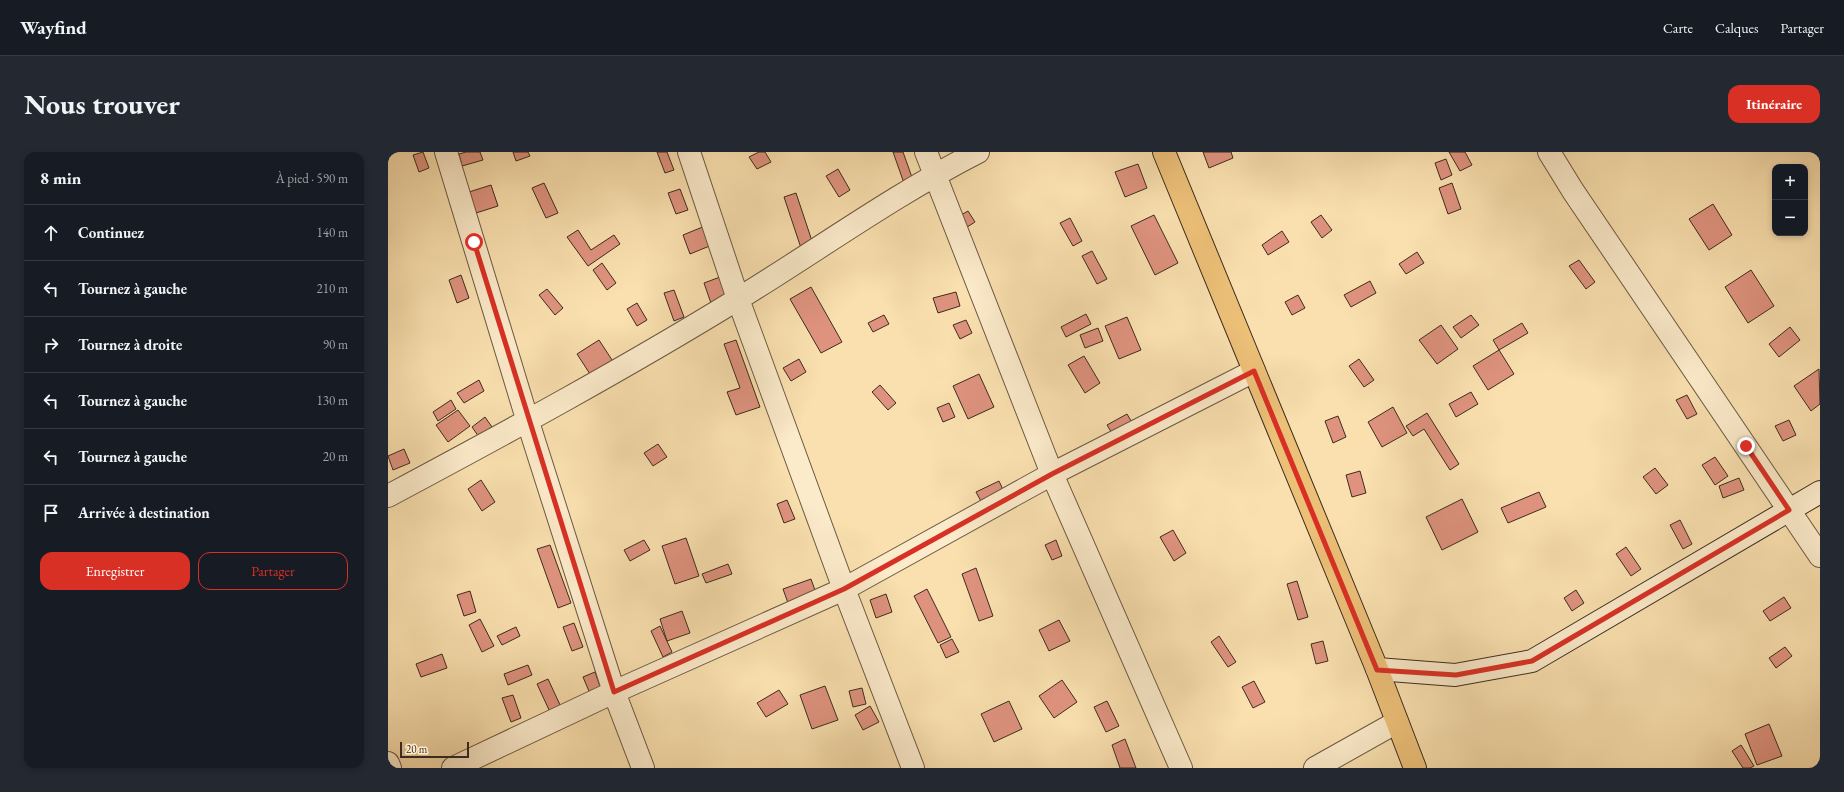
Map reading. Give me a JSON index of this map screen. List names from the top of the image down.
{
  "scale_bar": "20 m",
  "page": {
    "header": "Wayfind",
    "nav": ["Carte", "Calques", "Partager"],
    "buttons": [
      "Itinéraire",
      ["Enregistrer", "Partager"]
    ],
    "title": "Nous trouver",
    "heading": ["8 min", "À pied · 590 m"],
    "map_buttons": ["+", "−"],
    "list": [
      ["Continuez", "140 m"],
      ["Tournez à gauche", "210 m"],
      ["Tournez à droite", "90 m"],
      ["Tournez à gauche", "130 m"],
      ["Tournez à gauche", "20 m"],
      "Arrivée à destination"
    ],
    "scale": "20 m"
  }
}
